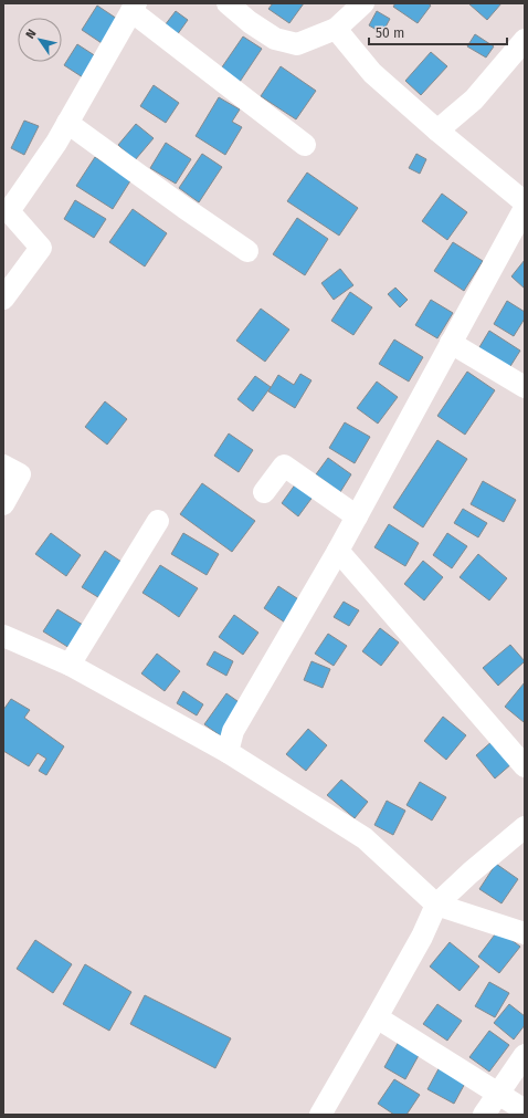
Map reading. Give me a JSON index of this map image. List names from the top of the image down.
{
  "scale_bar": "50 m",
  "north": "top left"
}
